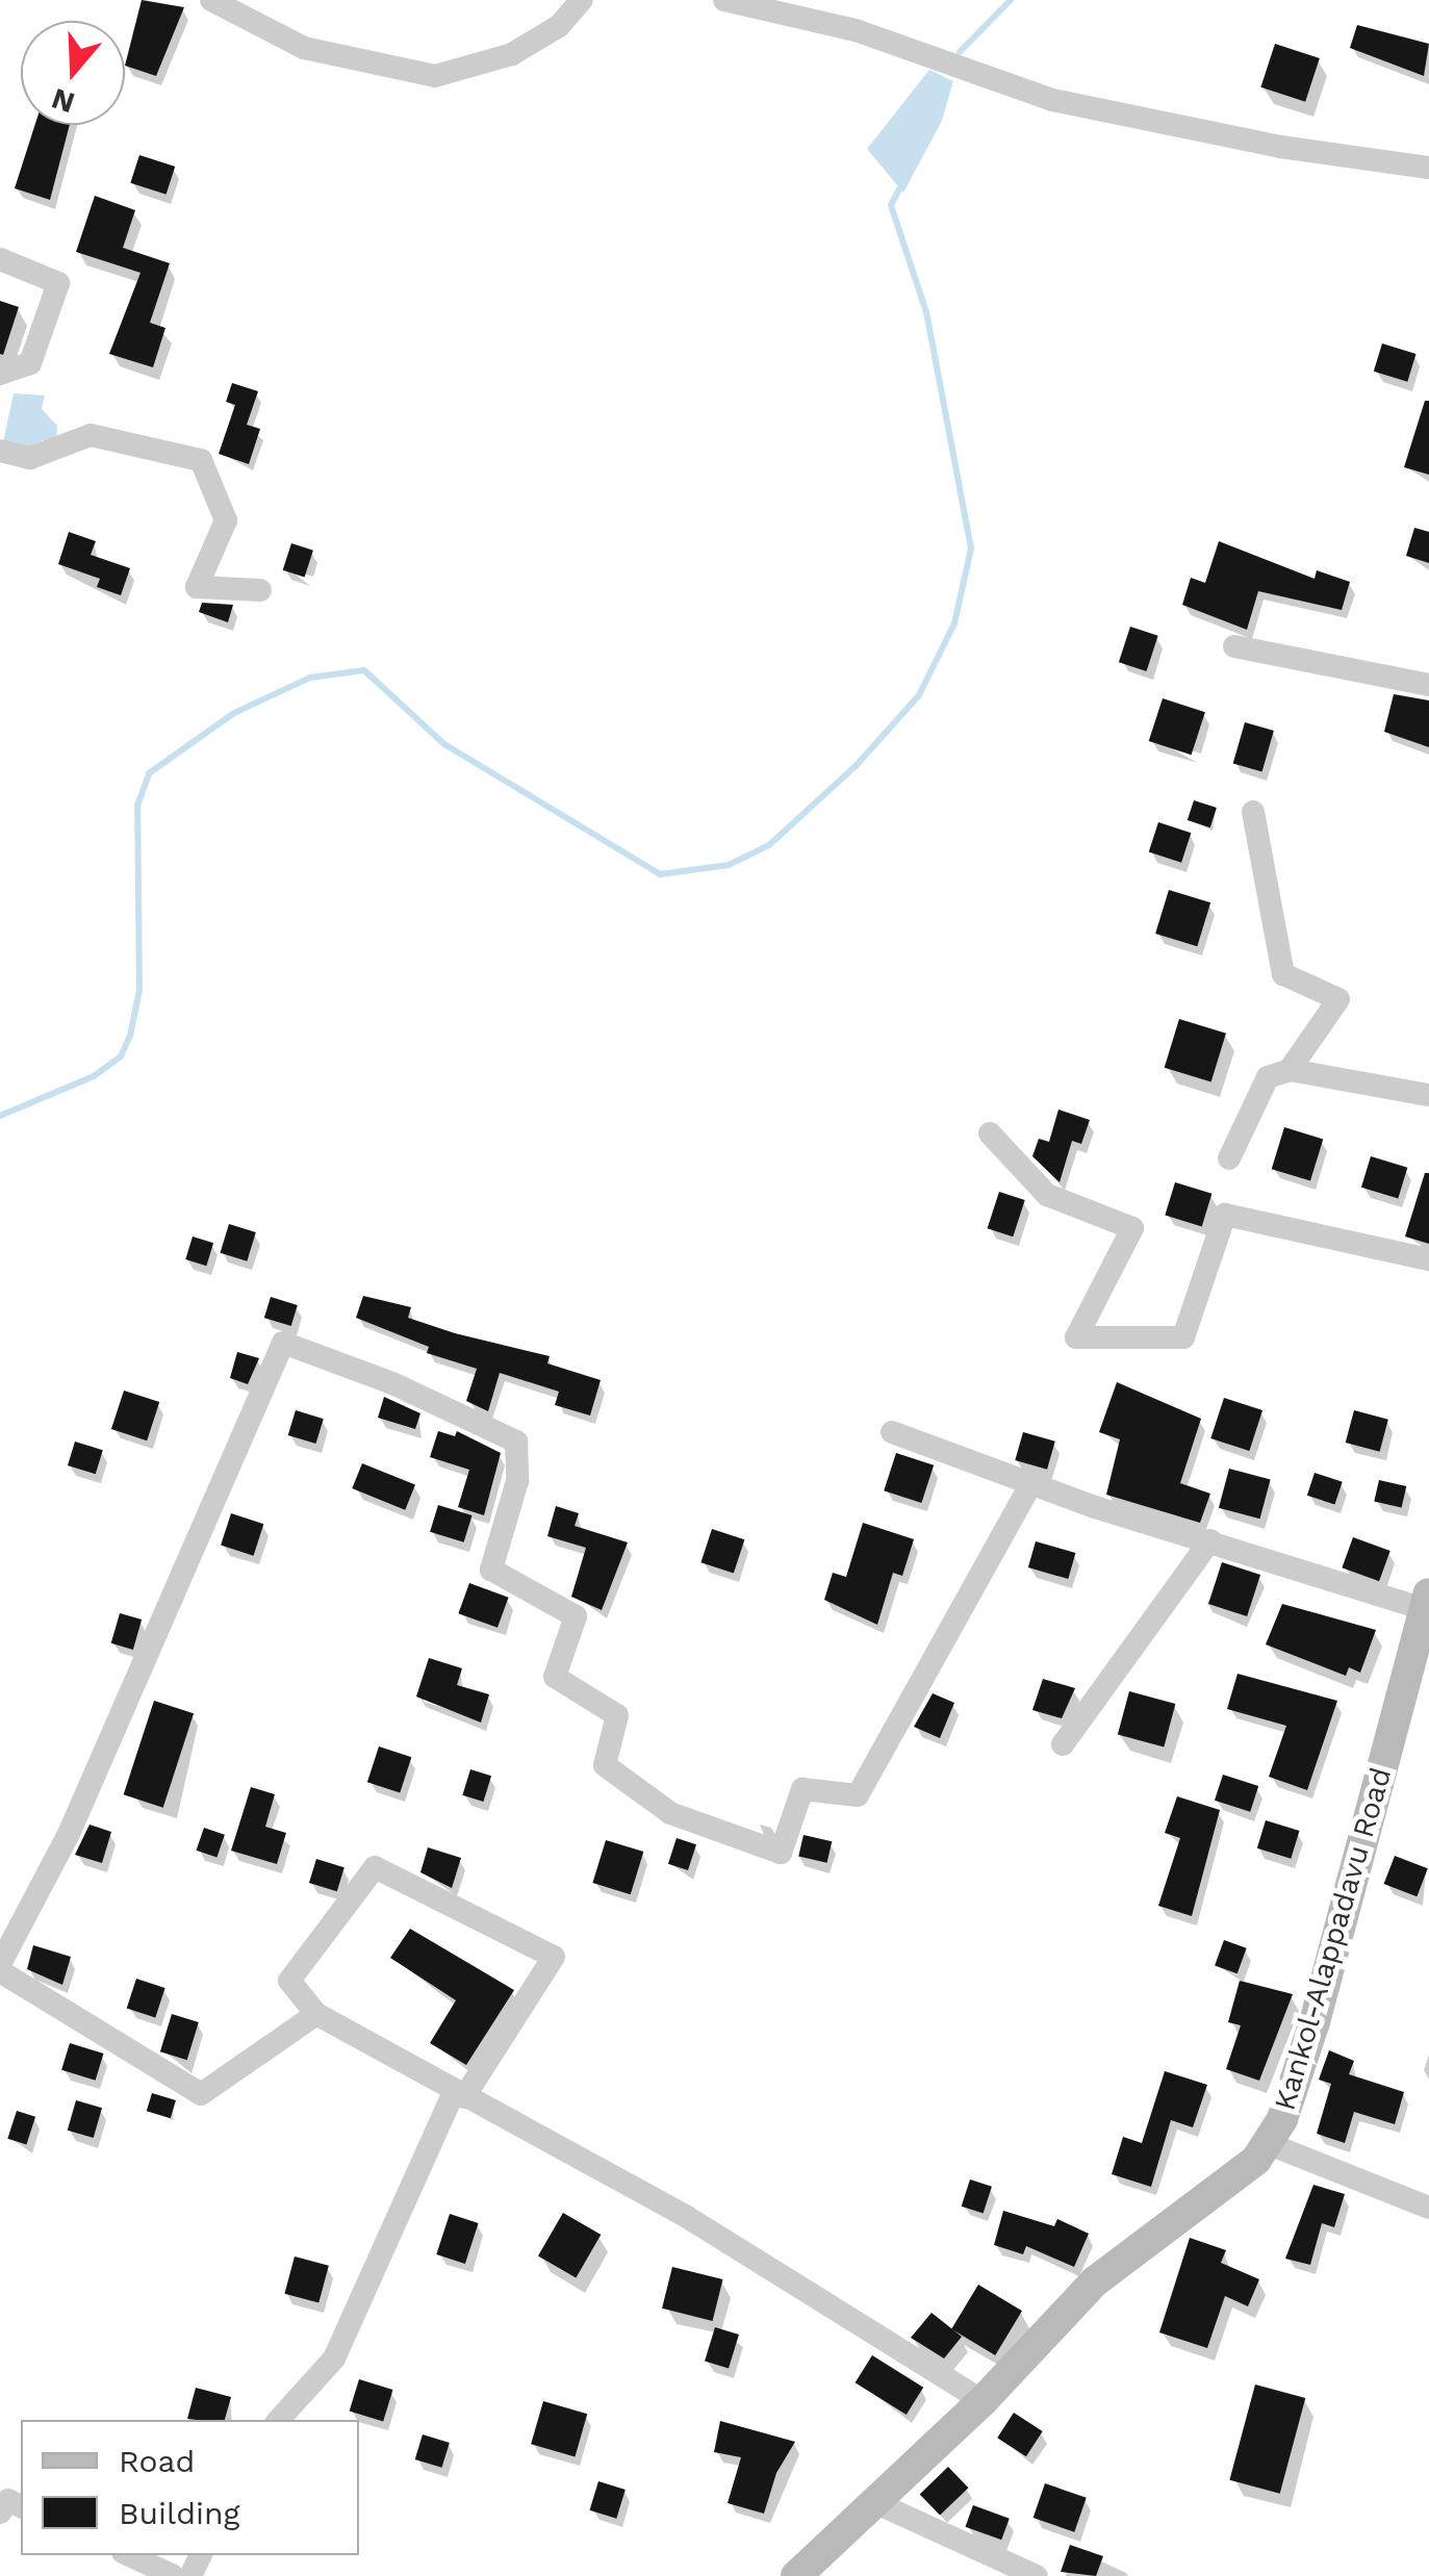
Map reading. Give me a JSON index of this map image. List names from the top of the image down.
{
  "streets": {
    "main road": ["Kankol-Alappadavu Road"]
  },
  "legend": ["Road", "Building"],
  "north": "bottom"
}
